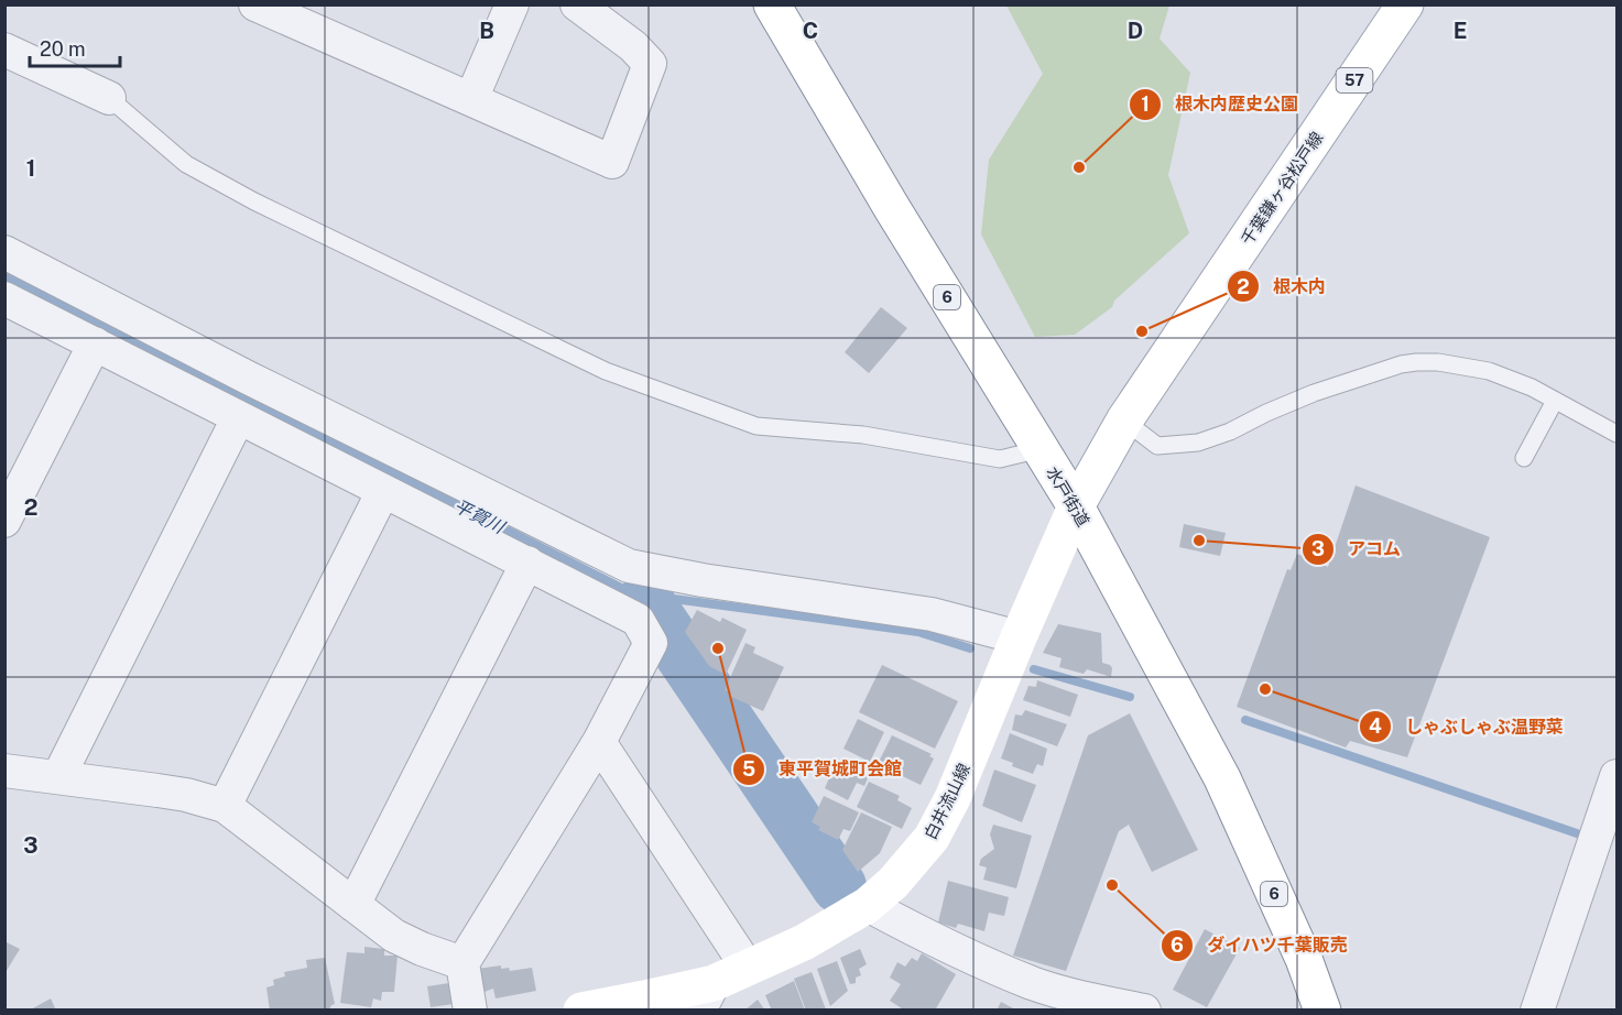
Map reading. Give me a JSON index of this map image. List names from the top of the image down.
{
  "streets": {
    "main road": [
      "57",
      "千葉鎌ヶ谷松戸線",
      "6",
      "水戸街道",
      "白井流山線"
    ]
  },
  "crossings": [
    ["千葉鎌ヶ谷松戸線", "水戸街道"],
    ["千葉鎌ヶ谷松戸線", "白井流山線"],
    ["水戸街道", "白井流山線"]
  ],
  "water": ["平賀川"],
  "places": [
    "根木内歴史公園",
    "根木内",
    "アコム",
    "東平賀城町会館",
    "しゃぶしゃぶ温野菜",
    "ダイハツ千葉販売"
  ],
  "scale_bar": "20 m",
  "grid": {
    "columns": [
      "B",
      "C",
      "D",
      "E"
    ],
    "rows": ["1", "2", "3"]
  }
}
